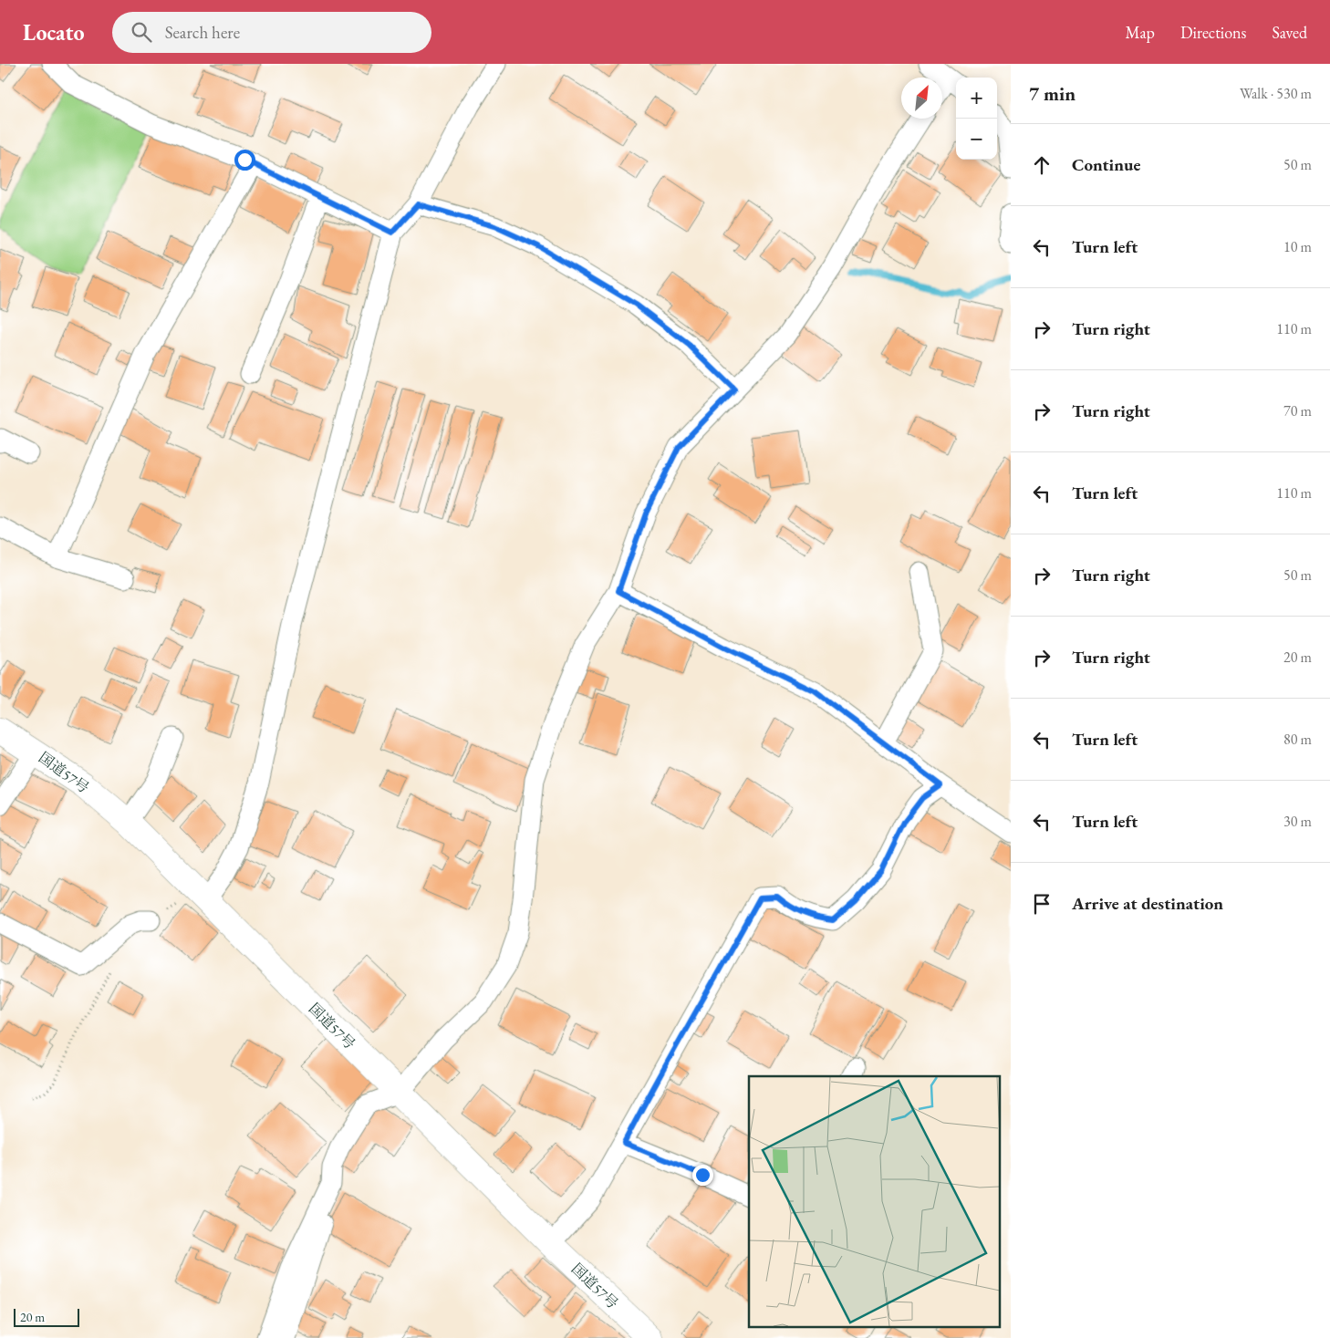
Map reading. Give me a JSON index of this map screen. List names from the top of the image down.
{
  "streets": {
    "highway": ["国道57号"]
  },
  "scale_bar": "20 m",
  "north": "top right",
  "page": {
    "header": "Locato",
    "search": "Search here",
    "nav": ["Map", "Directions", "Saved"],
    "heading": ["7 min", "Walk · 530 m"],
    "map_buttons": ["+", "−"],
    "list": [
      ["Continue", "50 m"],
      ["Turn left", "10 m"],
      ["Turn right", "110 m"],
      ["Turn right", "70 m"],
      ["Turn left", "110 m"],
      ["Turn right", "50 m"],
      ["Turn right", "20 m"],
      ["Turn left", "80 m"],
      ["Turn left", "30 m"],
      "Arrive at destination"
    ],
    "scale": "20 m"
  }
}
